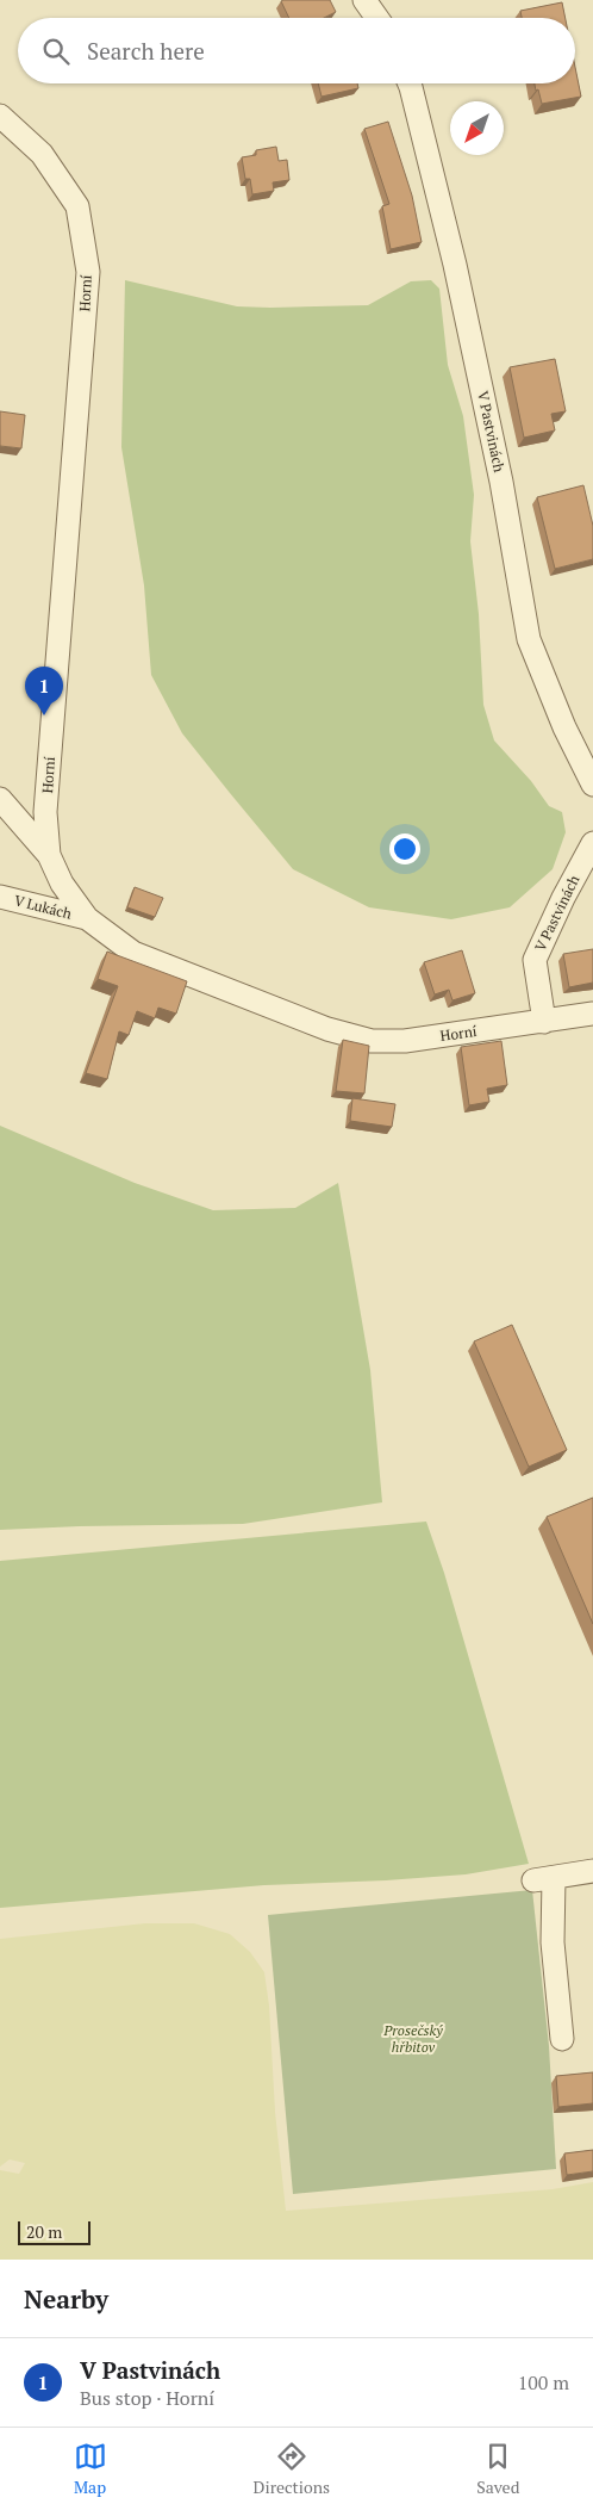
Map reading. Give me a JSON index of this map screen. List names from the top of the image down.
{
  "streets": {
    "street": ["Horní", "V Pastvinách", "V Lukách"]
  },
  "crossings": [
    ["Horní", "V Pastvinách"],
    ["Horní", "V Lukách"]
  ],
  "parks": ["Prosečský hřbitov"],
  "scale_bar": "20 m",
  "north": "bottom left",
  "page": {
    "search": "Search here",
    "pins": "1",
    "scale": "20 m",
    "heading": "Nearby",
    "list": [
      {
        "mark": "1",
        "name": "V Pastvinách",
        "note": "Bus stop · Horní",
        "value": "100 m"
      }
    ],
    "nav": ["Map", "Directions", "Saved"]
  }
}
